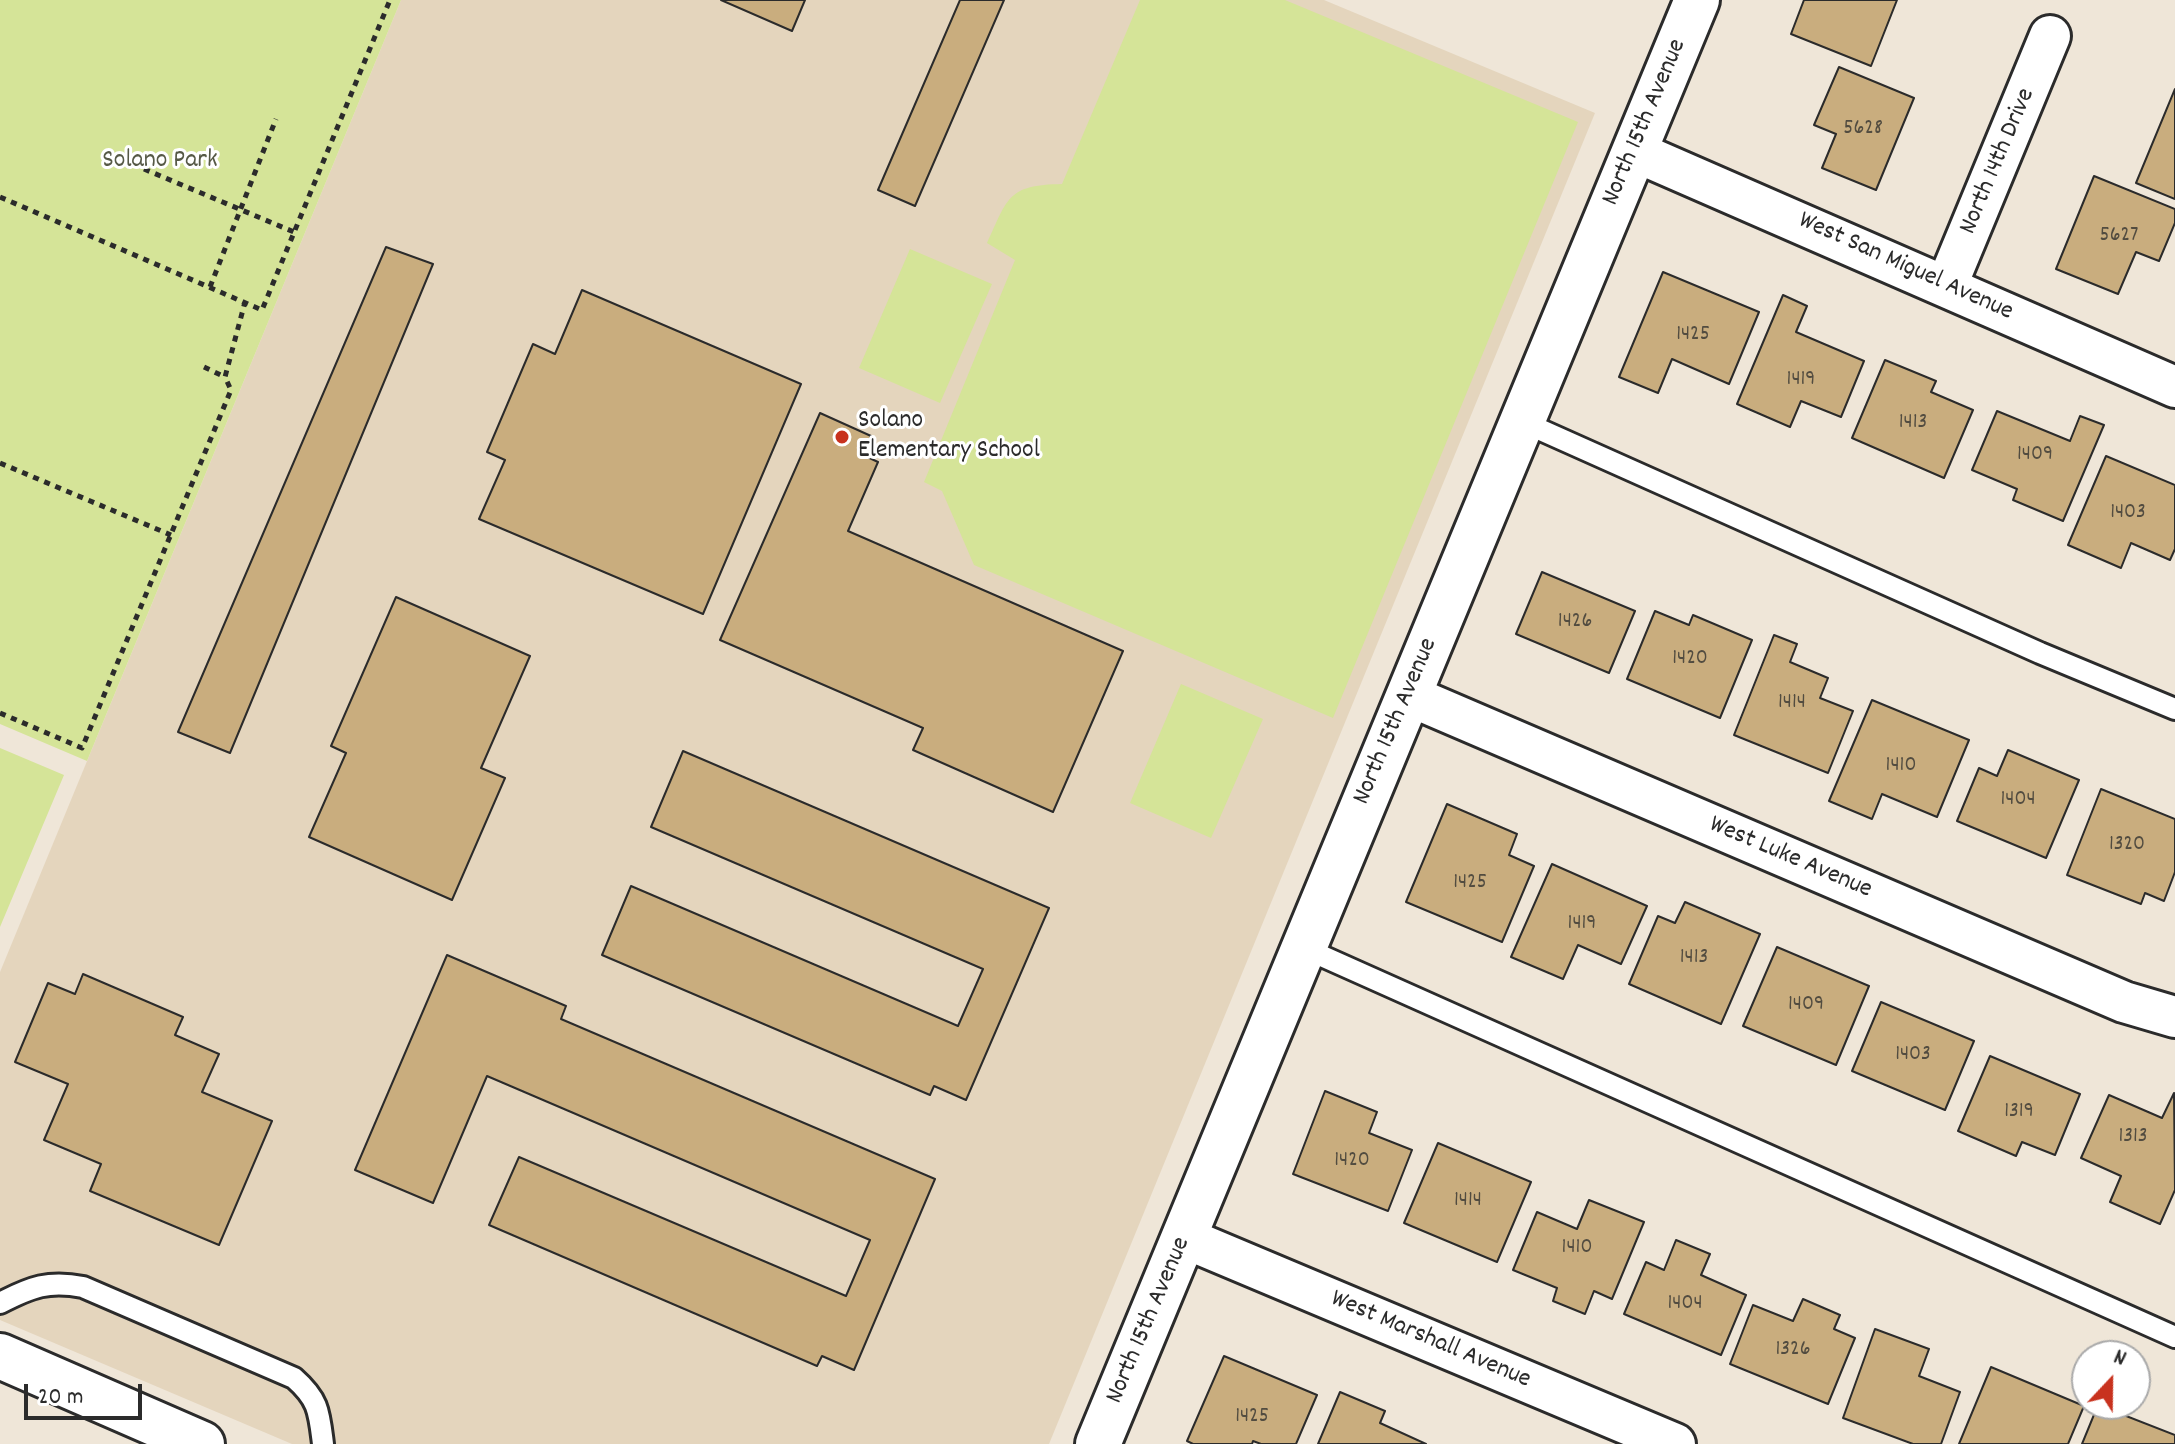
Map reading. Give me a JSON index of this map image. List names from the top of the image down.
{
  "streets": {
    "street": [
      "North 15th Avenue",
      "North 14th Drive",
      "West San Miguel Avenue",
      "West Luke Avenue",
      "West Marshall Avenue"
    ]
  },
  "crossings": [
    ["North 15th Avenue", "West San Miguel Avenue"],
    ["North 15th Avenue", "West Luke Avenue"],
    ["North 15th Avenue", "West Marshall Avenue"],
    ["North 14th Drive", "West San Miguel Avenue"]
  ],
  "parks": ["Solano Park"],
  "places": ["Solano Elementary School"],
  "house_numbers": [
    "5628",
    "5627",
    "1425",
    "1419",
    "1413",
    "1409",
    "1403",
    "1426",
    "1420",
    "1414",
    "1410",
    "1404",
    "1320",
    "1425",
    "1419",
    "1413",
    "1409",
    "1403",
    "1319",
    "1313",
    "1420",
    "1414",
    "1410",
    "1404",
    "1326",
    "1425"
  ],
  "scale_bar": "20 m",
  "north": "top"
}
